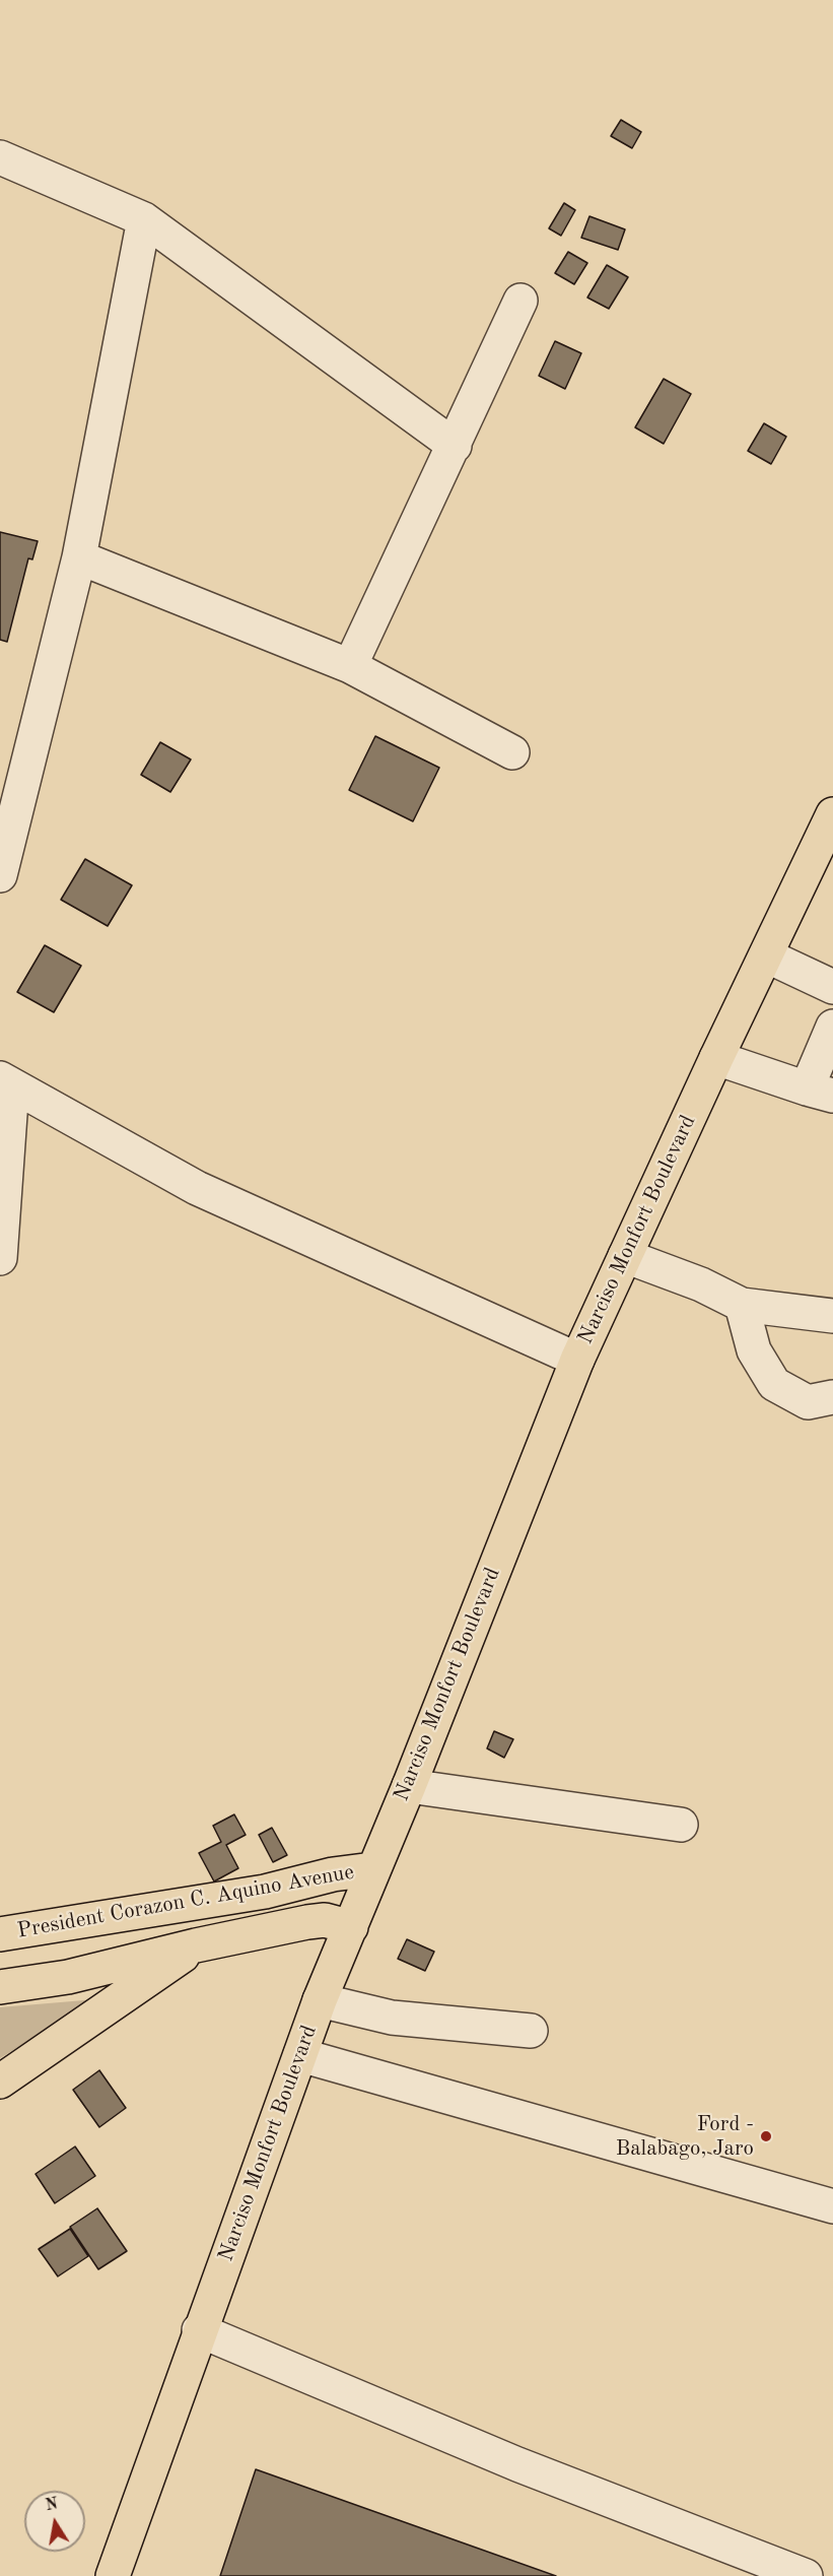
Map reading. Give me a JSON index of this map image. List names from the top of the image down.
{
  "streets": {
    "main road": ["Narciso Monfort Boulevard", "President Corazon C. Aquino Avenue"]
  },
  "crossings": [
    ["Narciso Monfort Boulevard", "President Corazon C. Aquino Avenue"]
  ],
  "places": ["Ford - Balabago, Jaro"],
  "north": "top"
}
